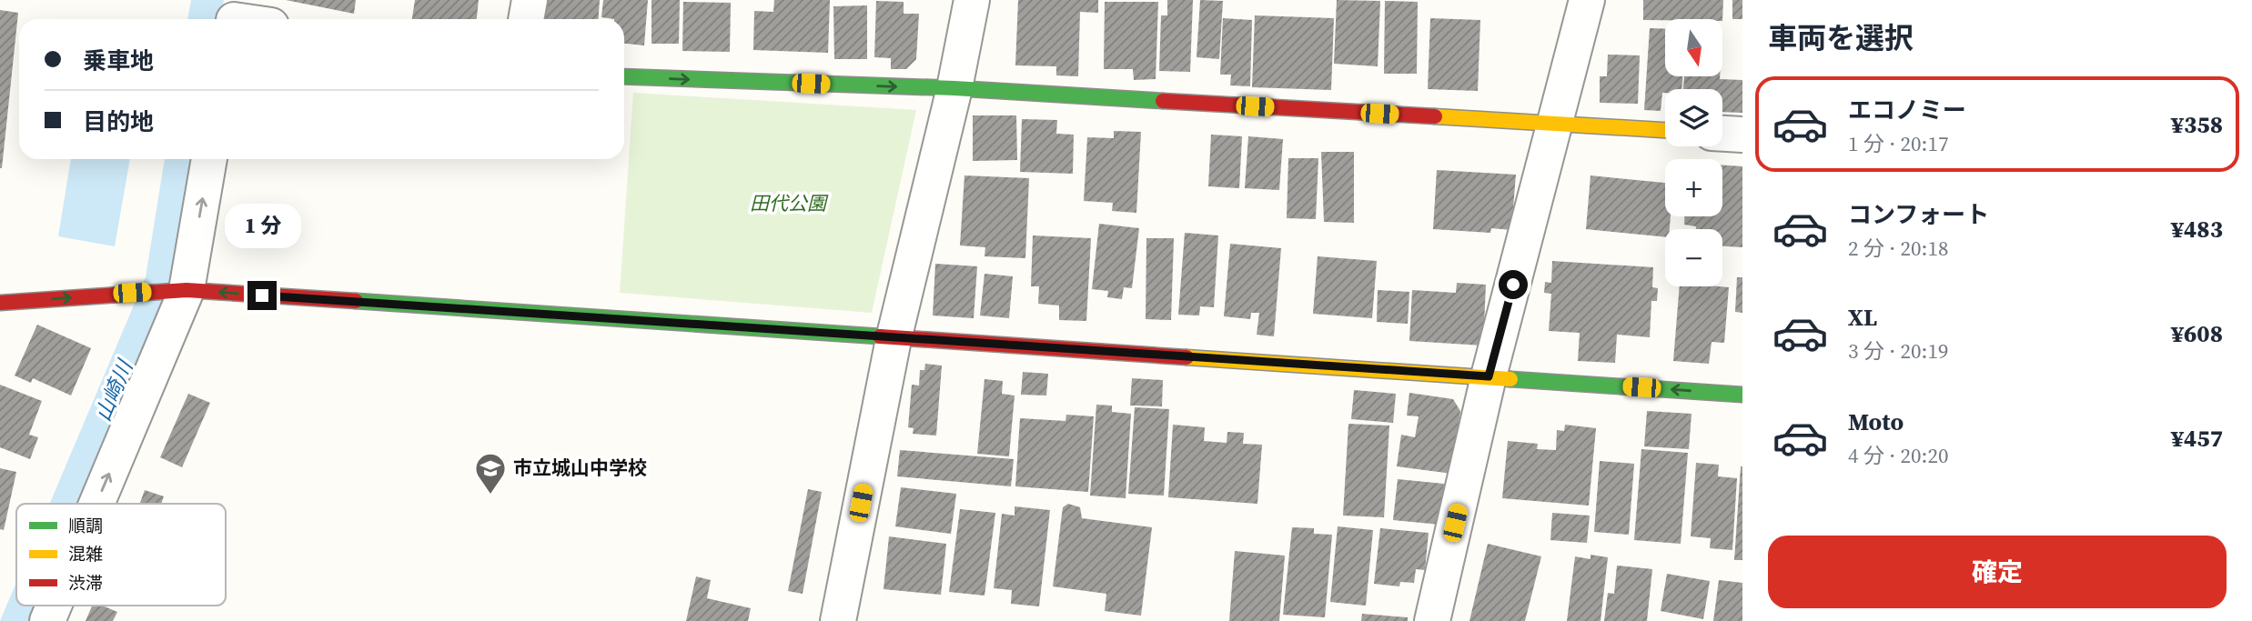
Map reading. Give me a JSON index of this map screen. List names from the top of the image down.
{
  "water": ["山崎川"],
  "parks": ["田代公園"],
  "places": {
    "school or university": ["市立城山中学校"]
  },
  "legend": ["順調", "混雑", "渋滞"],
  "north": "bottom",
  "page": {
    "heading": "車両を選択",
    "map_buttons": ["+", "−"],
    "banner": ["乗車地", "目的地"],
    "list": [
      {
        "name": "エコノミー",
        "note": "1 分 · 20:17",
        "value": "¥358"
      },
      {
        "name": "コンフォート",
        "note": "2 分 · 20:18",
        "value": "¥483"
      },
      {
        "name": "XL",
        "note": "3 分 · 20:19",
        "value": "¥608"
      },
      {
        "name": "Moto",
        "note": "4 分 · 20:20",
        "value": "¥457"
      }
    ],
    "bubble": "1 分",
    "buttons": "確定"
  }
}
